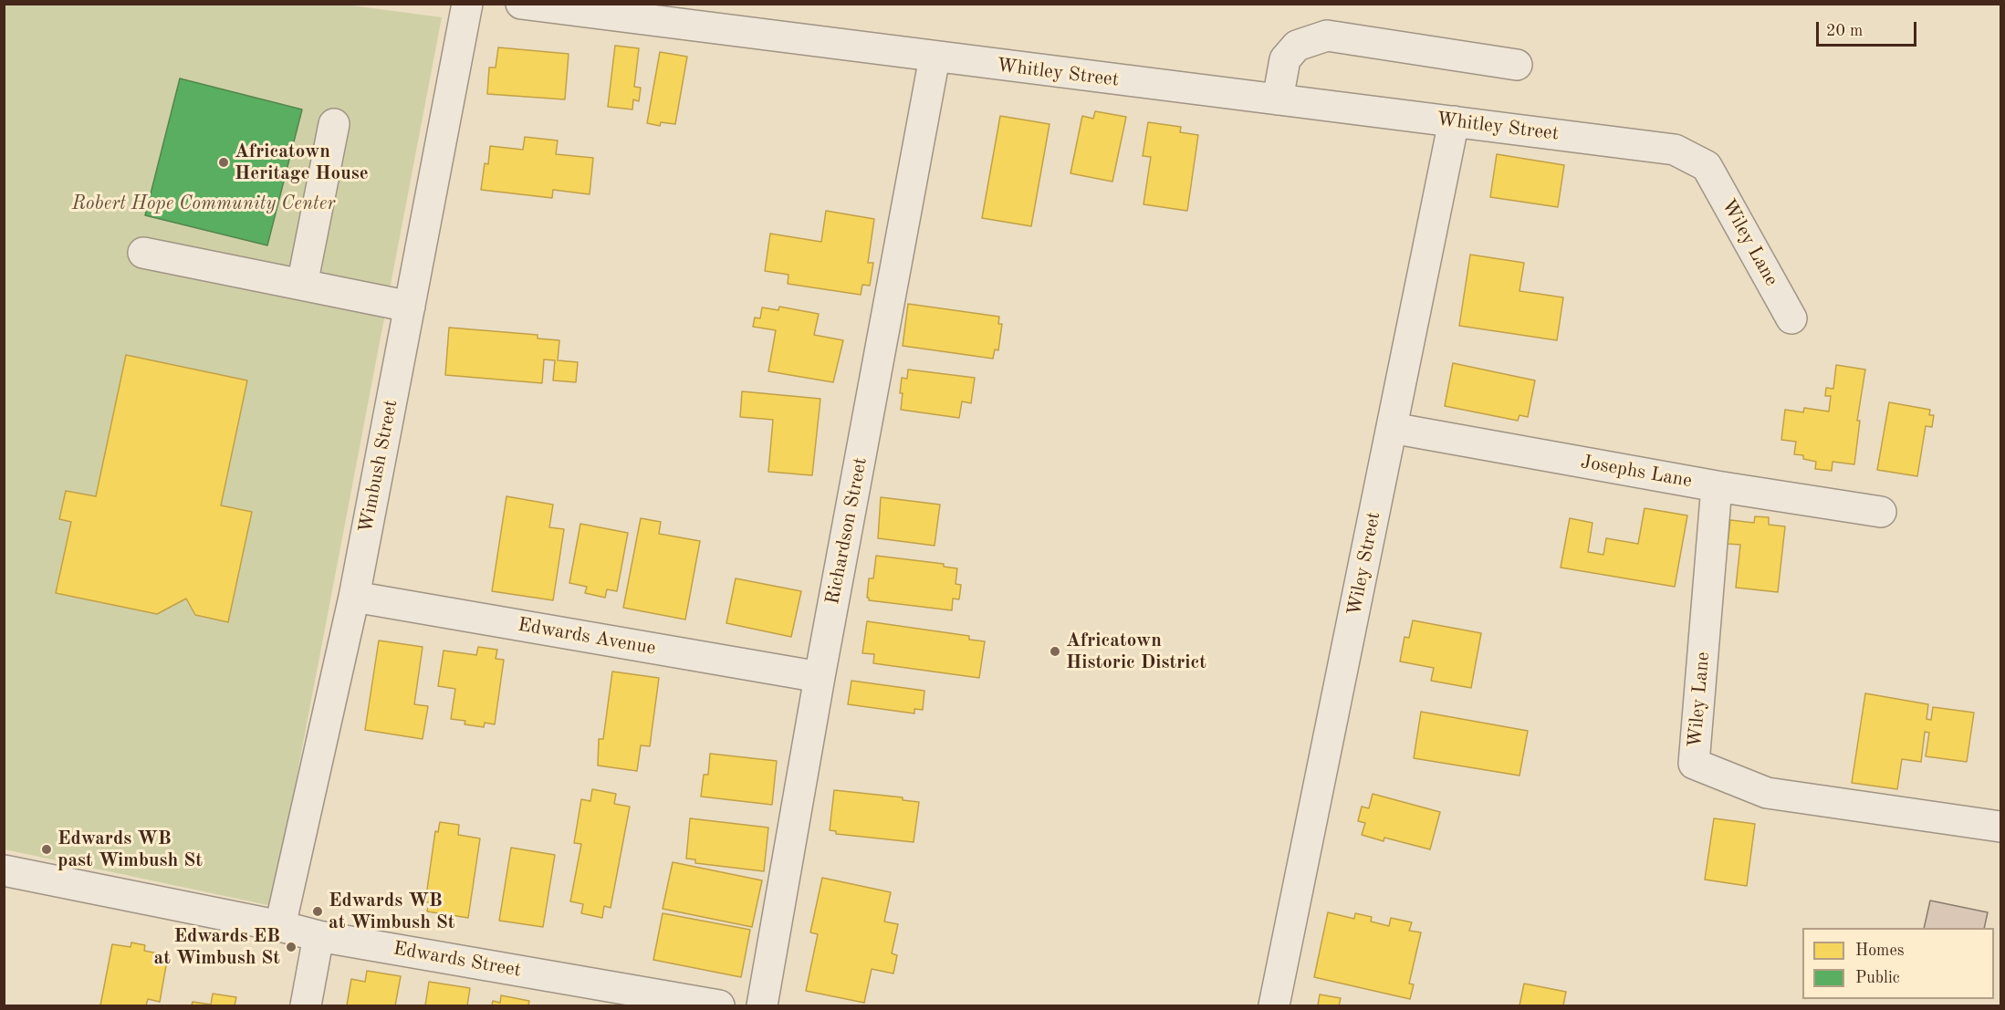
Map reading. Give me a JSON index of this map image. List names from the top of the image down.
{
  "streets": {
    "street": [
      "Whitley Street",
      "Wiley Lane",
      "Wimbush Street",
      "Josephs Lane",
      "Richardson Street",
      "Wiley Street",
      "Edwards Avenue",
      "Edwards Street"
    ]
  },
  "crossings": [
    ["Whitley Street", "Wiley Lane"],
    ["Whitley Street", "Richardson Street"],
    ["Whitley Street", "Wiley Street"],
    ["Wiley Lane", "Josephs Lane"],
    ["Wimbush Street", "Edwards Avenue"],
    ["Wimbush Street", "Edwards Street"],
    ["Josephs Lane", "Wiley Street"],
    ["Richardson Street", "Edwards Avenue"]
  ],
  "parks": ["Robert Hope Community Center"],
  "places": [
    "Africatown Heritage House",
    "Africatown Historic District",
    "Edwards WB past Wimbush St",
    "Edwards WB at Wimbush St",
    "Edwards EB at Wimbush St"
  ],
  "legend": ["Homes", "Public"],
  "scale_bar": "20 m"
}
